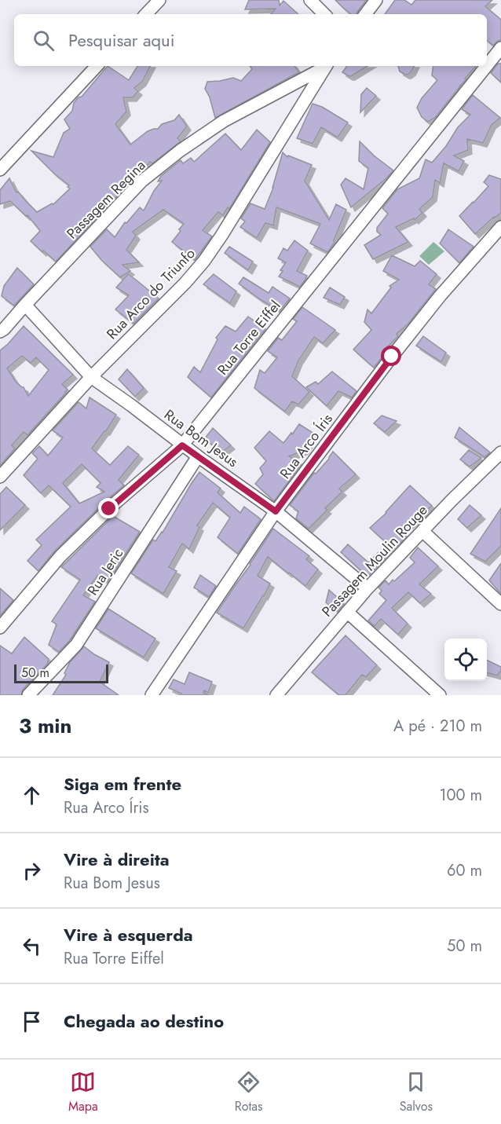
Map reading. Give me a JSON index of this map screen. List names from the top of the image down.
{
  "streets": {
    "street": [
      "Passagem Regina",
      "Rua Arco do Triunfo",
      "Rua Torre Eiffel",
      "Rua Bom Jesus",
      "Rua Arco Íris",
      "Passagem Moulin Rouge",
      "Rua Jeric"
    ]
  },
  "crossings": [
    ["Passagem Regina", "Rua Bom Jesus"],
    ["Rua Arco do Triunfo", "Rua Bom Jesus"],
    ["Rua Torre Eiffel", "Rua Bom Jesus"],
    ["Rua Bom Jesus", "Rua Arco Íris"],
    ["Rua Bom Jesus", "Passagem Moulin Rouge"],
    ["Rua Bom Jesus", "Rua Jeric"]
  ],
  "scale_bar": "50 m",
  "page": {
    "search": "Pesquisar aqui",
    "scale": "50 m",
    "heading": ["3 min", "A pé · 210 m"],
    "list": [
      ["Siga em frente", "Rua Arco Íris", "100 m"],
      ["Vire à direita", "Rua Bom Jesus", "60 m"],
      ["Vire à esquerda", "Rua Torre Eiffel", "50 m"],
      "Chegada ao destino"
    ],
    "nav": ["Mapa", "Rotas", "Salvos"]
  }
}
